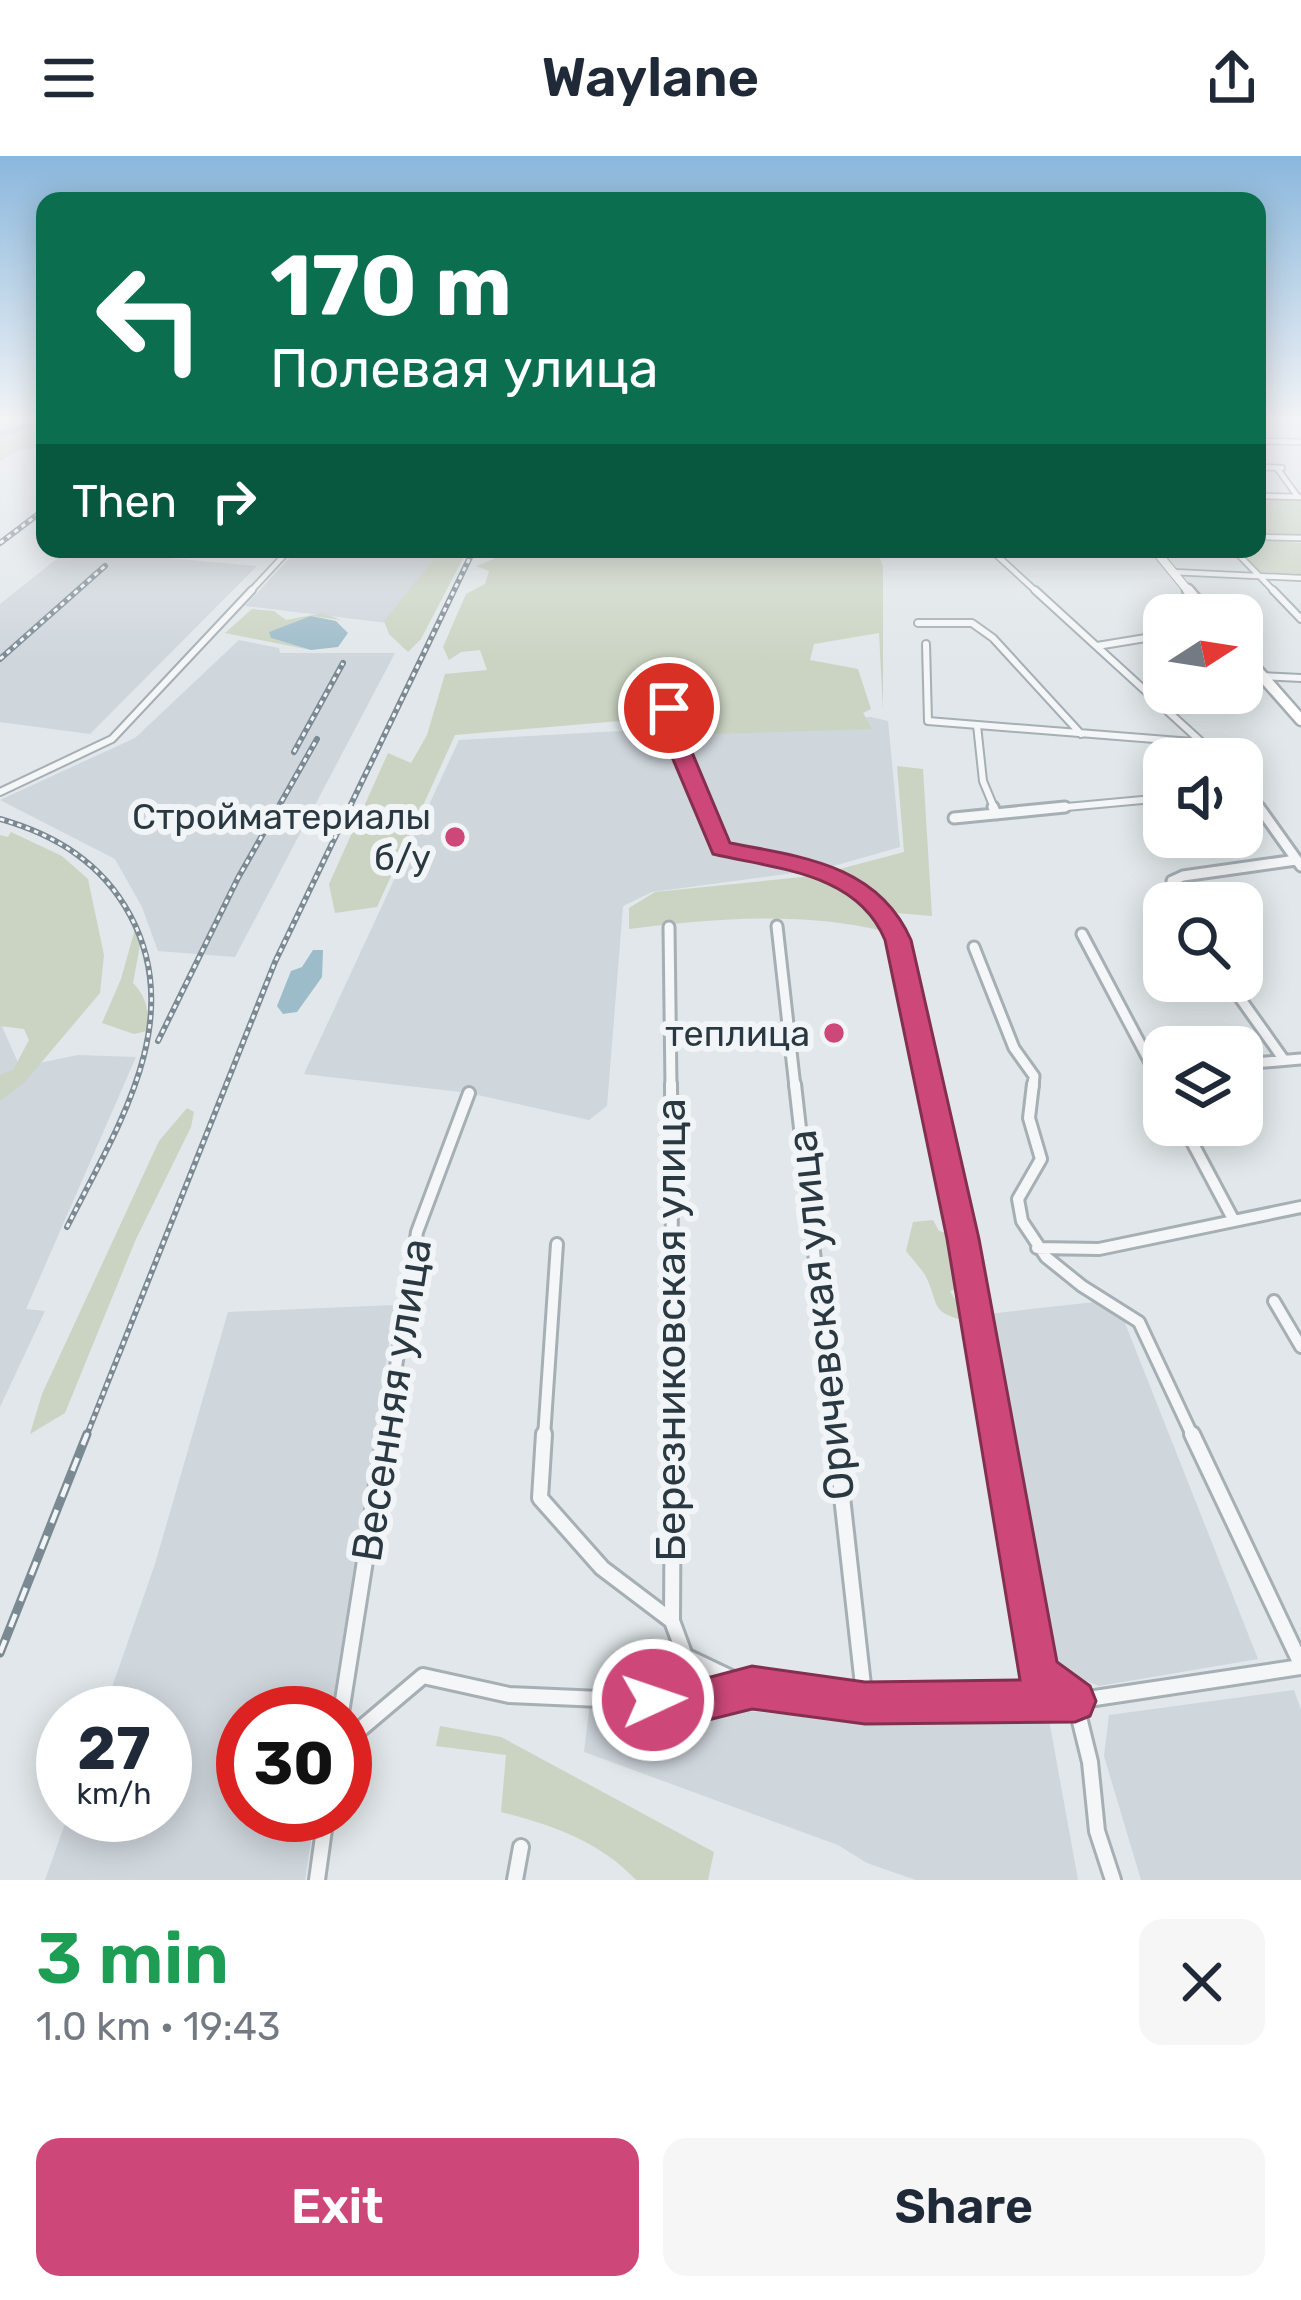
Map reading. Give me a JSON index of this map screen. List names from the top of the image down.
{
  "streets": {
    "street": ["Оричевская улица", "Березниковская улица", "Весенняя улица"]
  },
  "places": ["Стройматериалы б/у", "теплица"],
  "north": "right",
  "page": {
    "header": "Waylane",
    "turn": ["170 m", "Полевая улица"],
    "then": "Then",
    "speed": "27 km/h",
    "limit": "30",
    "heading": ["3 min", "1.0 km · 19:43"],
    "buttons": ["Exit", "Share"]
  }
}
